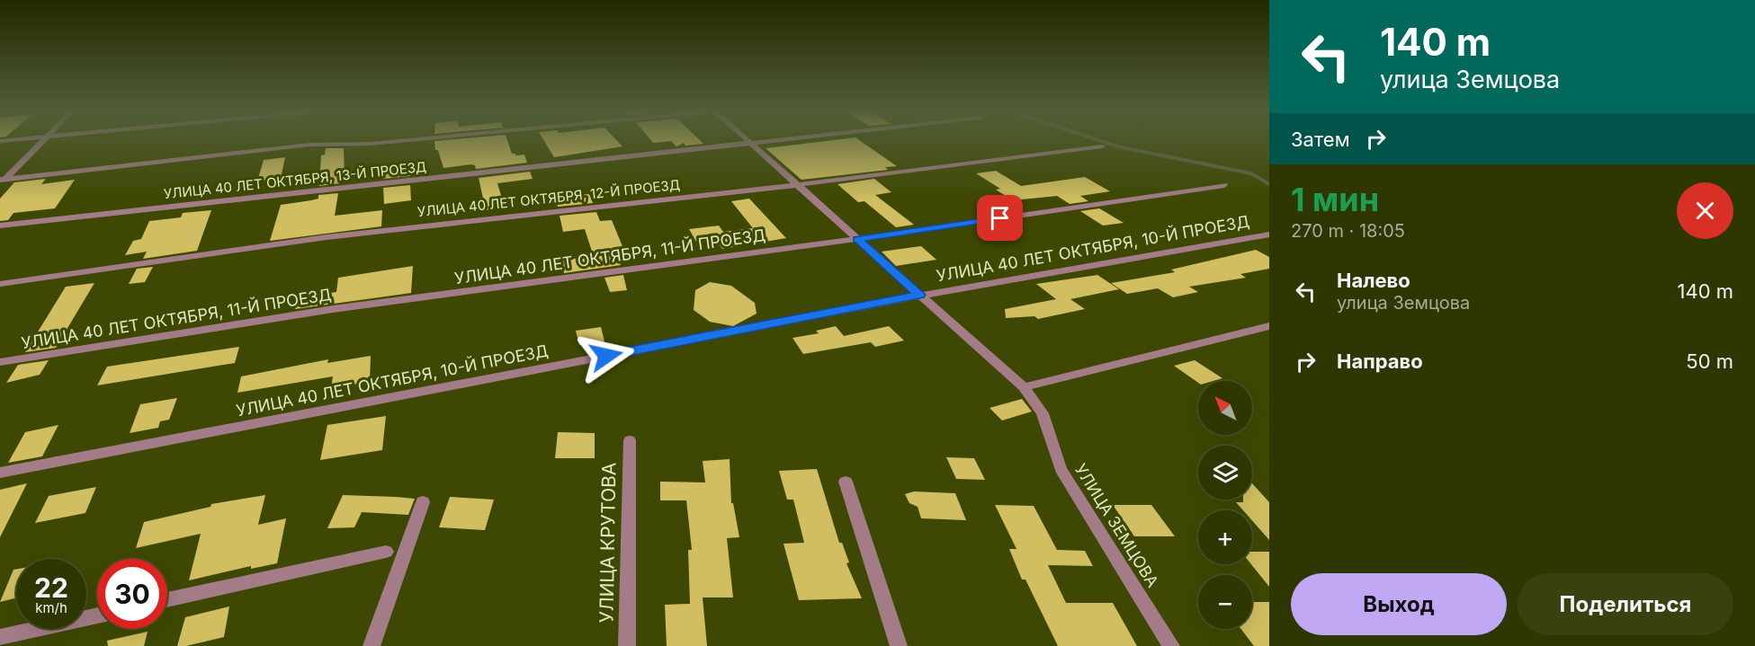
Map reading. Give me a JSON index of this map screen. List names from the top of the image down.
{
  "streets": {
    "street": [
      "УЛИЦА 40 ЛЕТ ОКТЯБРЯ, 13-Й ПРОЕЗД",
      "УЛИЦА 40 ЛЕТ ОКТЯБРЯ, 12-Й ПРОЕЗД",
      "УЛИЦА 40 ЛЕТ ОКТЯБРЯ, 10-Й ПРОЕЗД",
      "УЛИЦА 40 ЛЕТ ОКТЯБРЯ, 11-Й ПРОЕЗД",
      "УЛИЦА ЗЕМЦОВА",
      "УЛИЦА КРУТОВА"
    ]
  },
  "crossings": [
    ["УЛИЦА 40 ЛЕТ ОКТЯБРЯ, 13-Й ПРОЕЗД", "УЛИЦА ЗЕМЦОВА"],
    ["УЛИЦА 40 ЛЕТ ОКТЯБРЯ, 12-Й ПРОЕЗД", "УЛИЦА ЗЕМЦОВА"],
    ["УЛИЦА 40 ЛЕТ ОКТЯБРЯ, 10-Й ПРОЕЗД", "УЛИЦА ЗЕМЦОВА"],
    ["УЛИЦА 40 ЛЕТ ОКТЯБРЯ, 11-Й ПРОЕЗД", "УЛИЦА ЗЕМЦОВА"]
  ],
  "north": "top left",
  "page": {
    "turn": ["140 m", "улица Земцова"],
    "then": "Затем",
    "heading": ["1 мин", "270 m · 18:05"],
    "list": [
      {
        "name": "Налево",
        "note": "улица Земцова",
        "value": "140 m"
      },
      {
        "name": "Направо",
        "value": "50 m"
      }
    ],
    "map_buttons": ["+", "−"],
    "speed": "22 km/h",
    "limit": "30",
    "buttons": ["Выход", "Поделиться"]
  }
}
